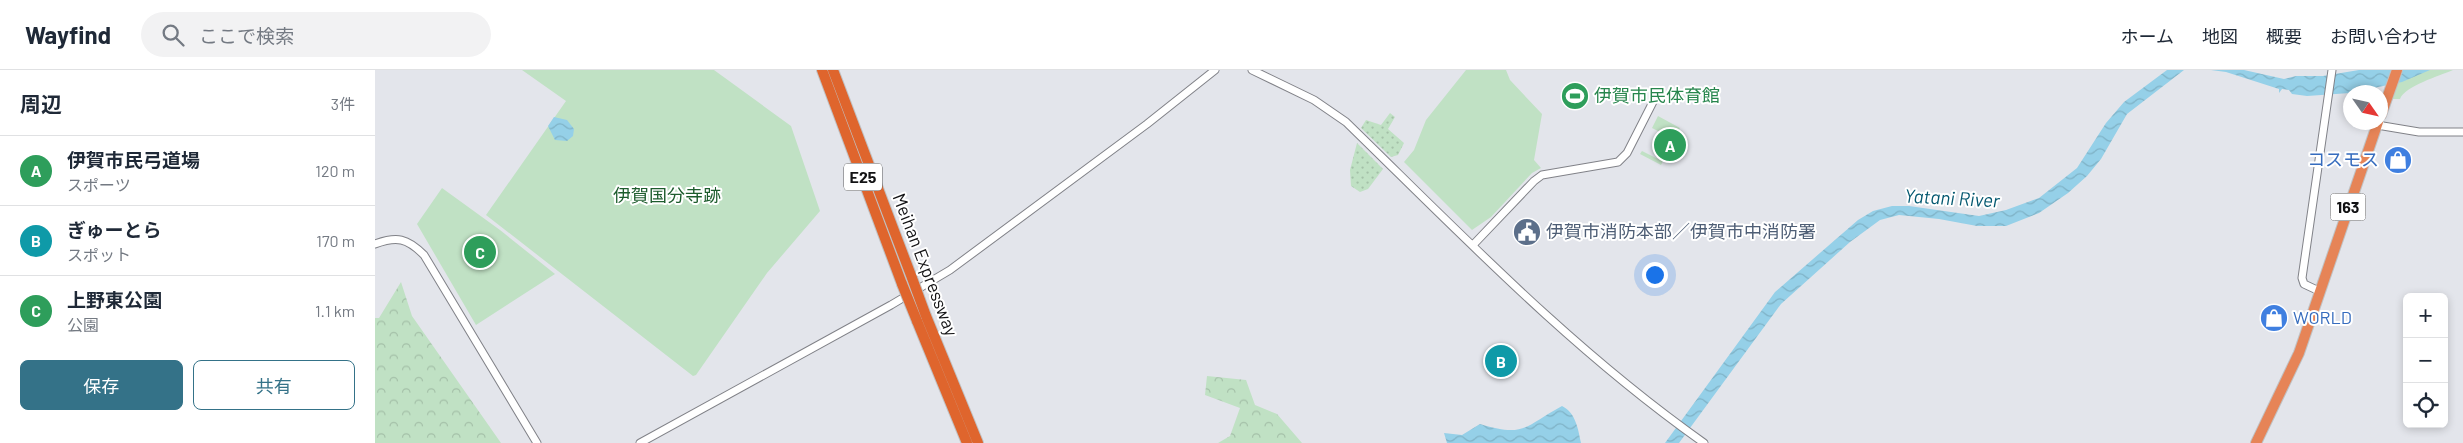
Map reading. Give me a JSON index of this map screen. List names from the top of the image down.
{
  "streets": {
    "highway": ["E25", "163", "Meihan Expressway"]
  },
  "water": ["Yatani River"],
  "parks": ["伊賀国分寺跡"],
  "places": {
    "sports": ["伊賀市民体育館"],
    "shop": ["コスモス", "WORLD"],
    "public building": ["伊賀市消防本部／伊賀市中消防署"]
  },
  "north": "bottom right",
  "page": {
    "header": "Wayfind",
    "search": "ここで検索",
    "nav": [
      "ホーム",
      "地図",
      "概要",
      "お問い合わせ"
    ],
    "heading": ["周辺", "3件"],
    "pins": ["A", "C", "B"],
    "list": [
      {
        "mark": "A",
        "name": "伊賀市民弓道場",
        "note": "スポーツ",
        "value": "120 m"
      },
      {
        "mark": "B",
        "name": "ぎゅーとら",
        "note": "スポット",
        "value": "170 m"
      },
      {
        "mark": "C",
        "name": "上野東公園",
        "note": "公園",
        "value": "1.1 km"
      }
    ],
    "map_buttons": ["+", "−"],
    "buttons": ["保存", "共有"]
  }
}
